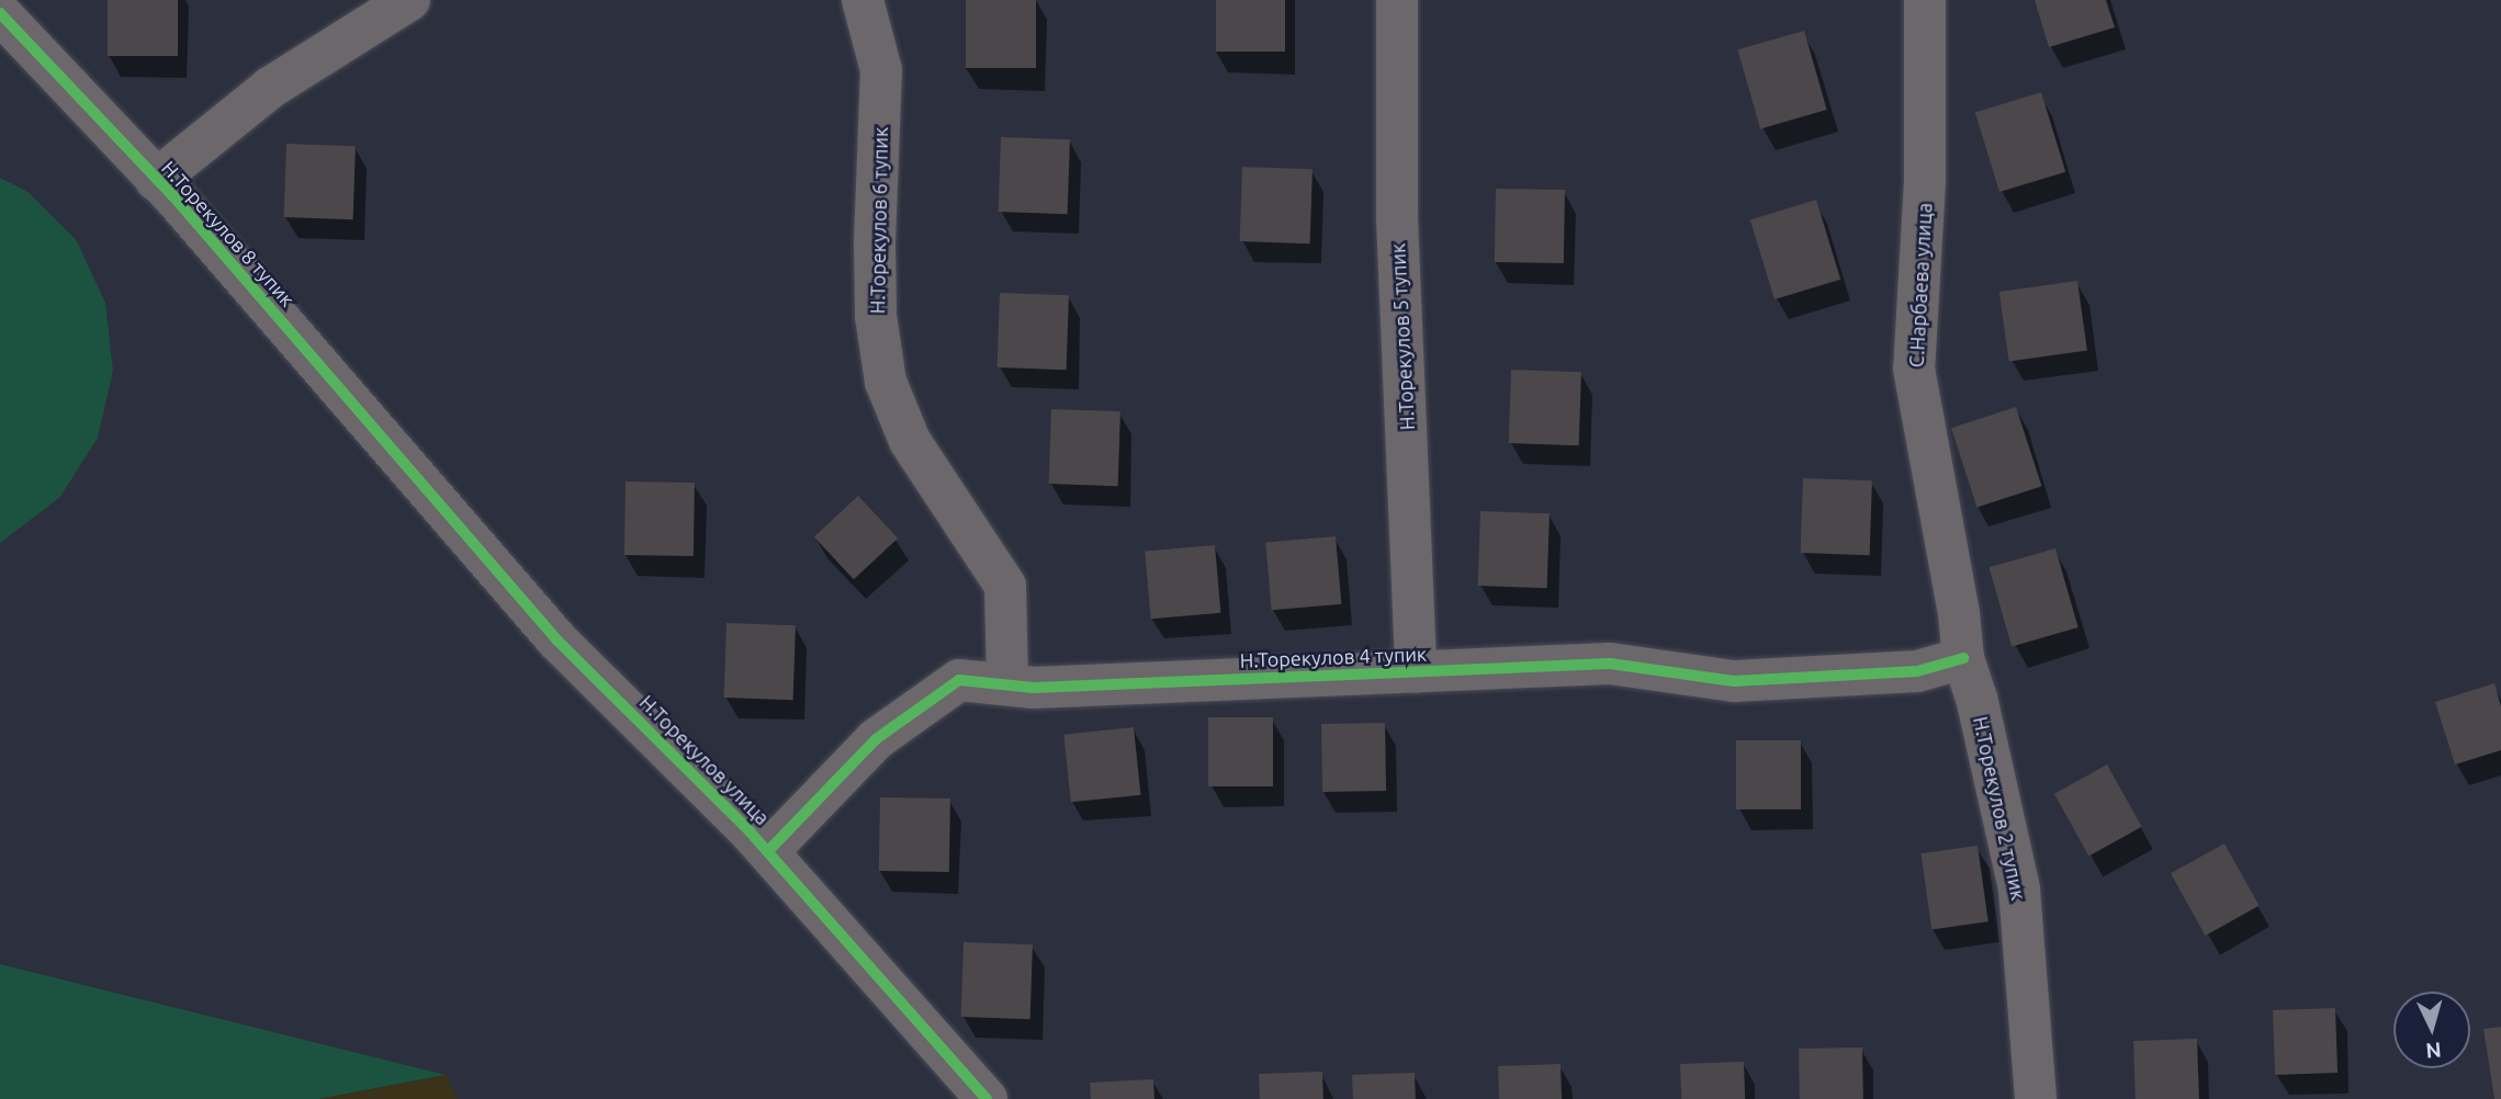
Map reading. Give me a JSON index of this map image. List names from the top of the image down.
{
  "streets": {
    "street": [
      "Н.Торекулов 6 тупик",
      "Н.Торекулов 8 тупик",
      "С.Нарбаева улица",
      "Н.Торекулов 5 тупик",
      "Н.Торекулов 4 тупик",
      "Н.Торекулов улица",
      "Н.Торекулов 2 тупик"
    ]
  },
  "crossings": [
    ["Н.Торекулов 6 тупик", "Н.Торекулов 4 тупик"],
    ["Н.Торекулов 8 тупик", "Н.Торекулов улица"],
    ["С.Нарбаева улица", "Н.Торекулов 4 тупик"],
    ["С.Нарбаева улица", "Н.Торекулов 2 тупик"],
    ["Н.Торекулов 5 тупик", "Н.Торекулов 4 тупик"],
    ["Н.Торекулов 4 тупик", "Н.Торекулов улица"],
    ["Н.Торекулов 4 тупик", "Н.Торекулов 2 тупик"]
  ],
  "north": "bottom"
}
